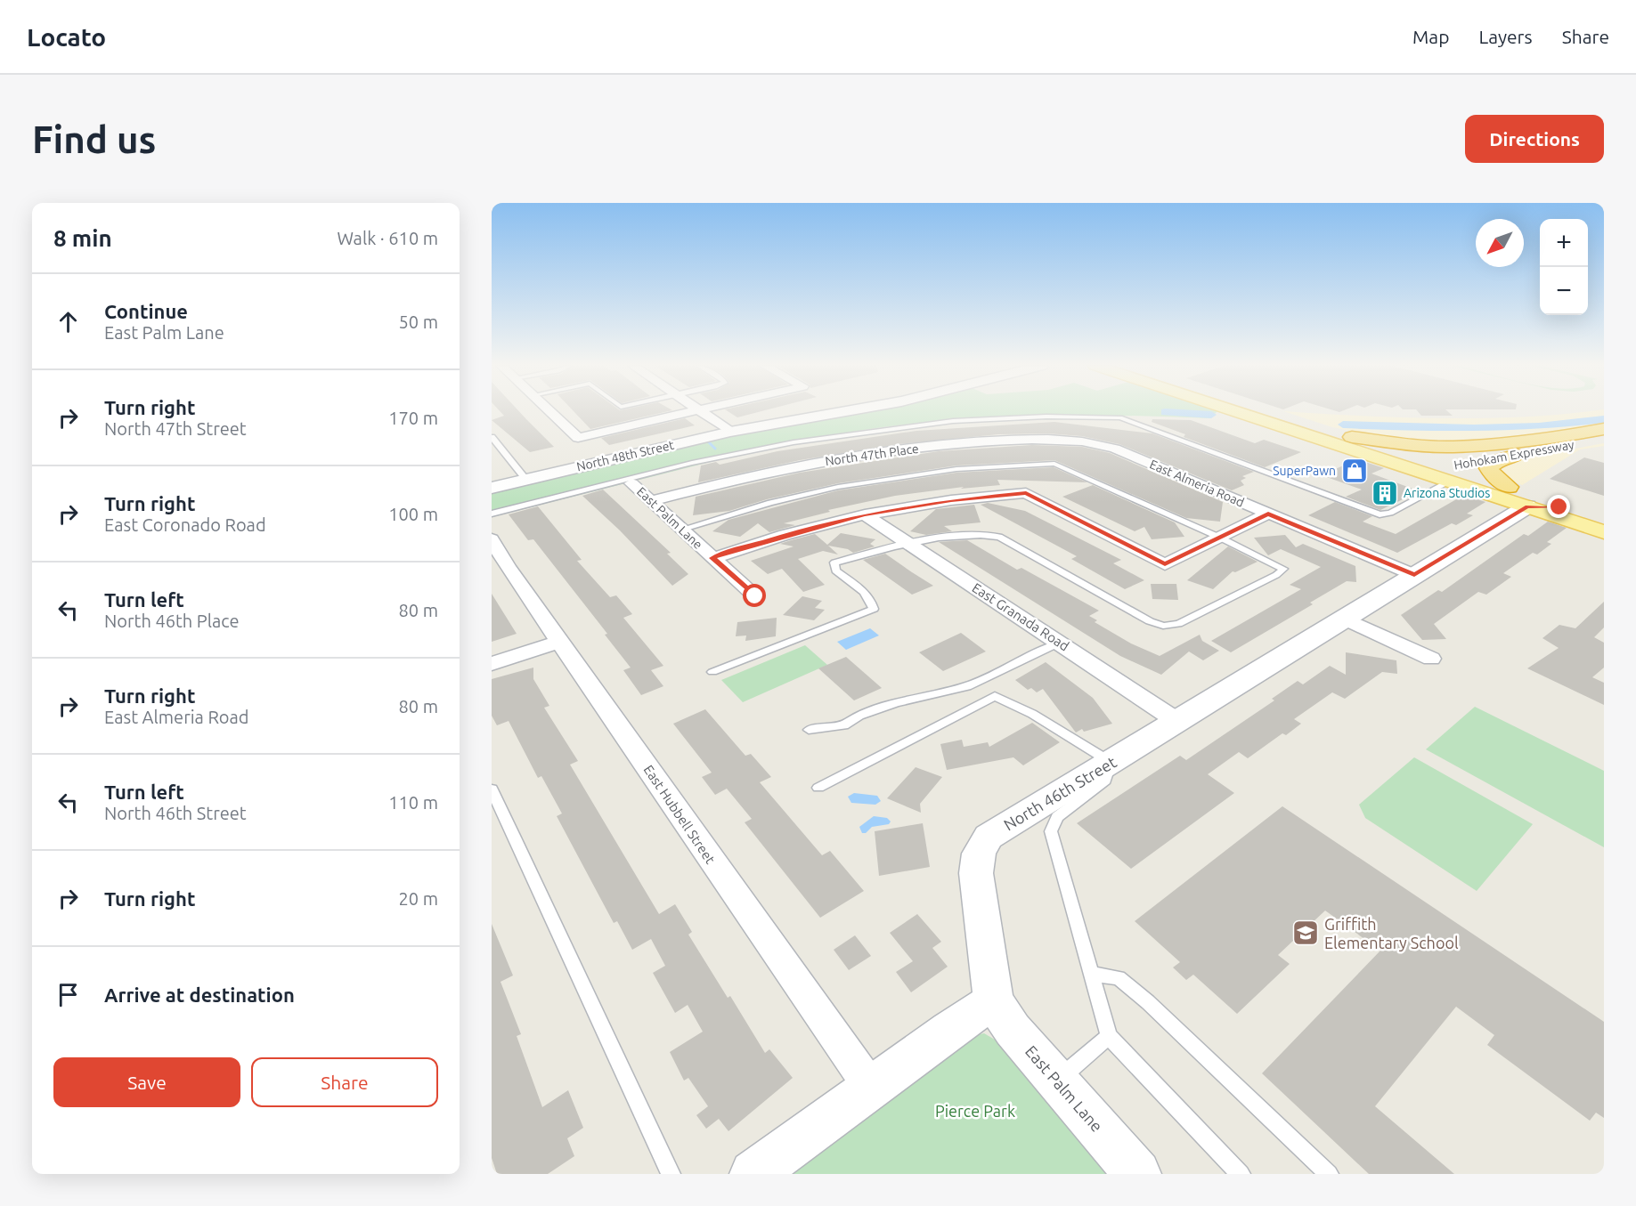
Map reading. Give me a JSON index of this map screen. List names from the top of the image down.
{
  "streets": {
    "highway": ["Hohokam Expressway"],
    "street": [
      "North 47th Place",
      "North 48th Street",
      "East Almeria Road",
      "East Palm Lane",
      "East Granada Road",
      "North 46th Street",
      "East Hubbell Street"
    ]
  },
  "crossings": [
    ["North 47th Place", "East Almeria Road"],
    ["North 47th Place", "East Palm Lane"],
    ["East Almeria Road", "North 46th Street"],
    ["East Palm Lane", "North 46th Street"],
    ["East Granada Road", "North 46th Street"]
  ],
  "parks": ["Pierce Park"],
  "places": {
    "shop": ["SuperPawn"],
    "building": ["Arizona Studios"],
    "school or university": ["Griffith Elementary School"]
  },
  "north": "bottom left",
  "page": {
    "header": "Locato",
    "nav": ["Map", "Layers", "Share"],
    "buttons": [
      "Directions",
      ["Save", "Share"]
    ],
    "title": "Find us",
    "heading": ["8 min", "Walk · 610 m"],
    "map_buttons": ["+", "−"],
    "list": [
      ["Continue", "East Palm Lane", "50 m"],
      ["Turn right", "North 47th Street", "170 m"],
      ["Turn right", "East Coronado Road", "100 m"],
      ["Turn left", "North 46th Place", "80 m"],
      ["Turn right", "East Almeria Road", "80 m"],
      ["Turn left", "North 46th Street", "110 m"],
      ["Turn right", "20 m"],
      "Arrive at destination"
    ]
  }
}
